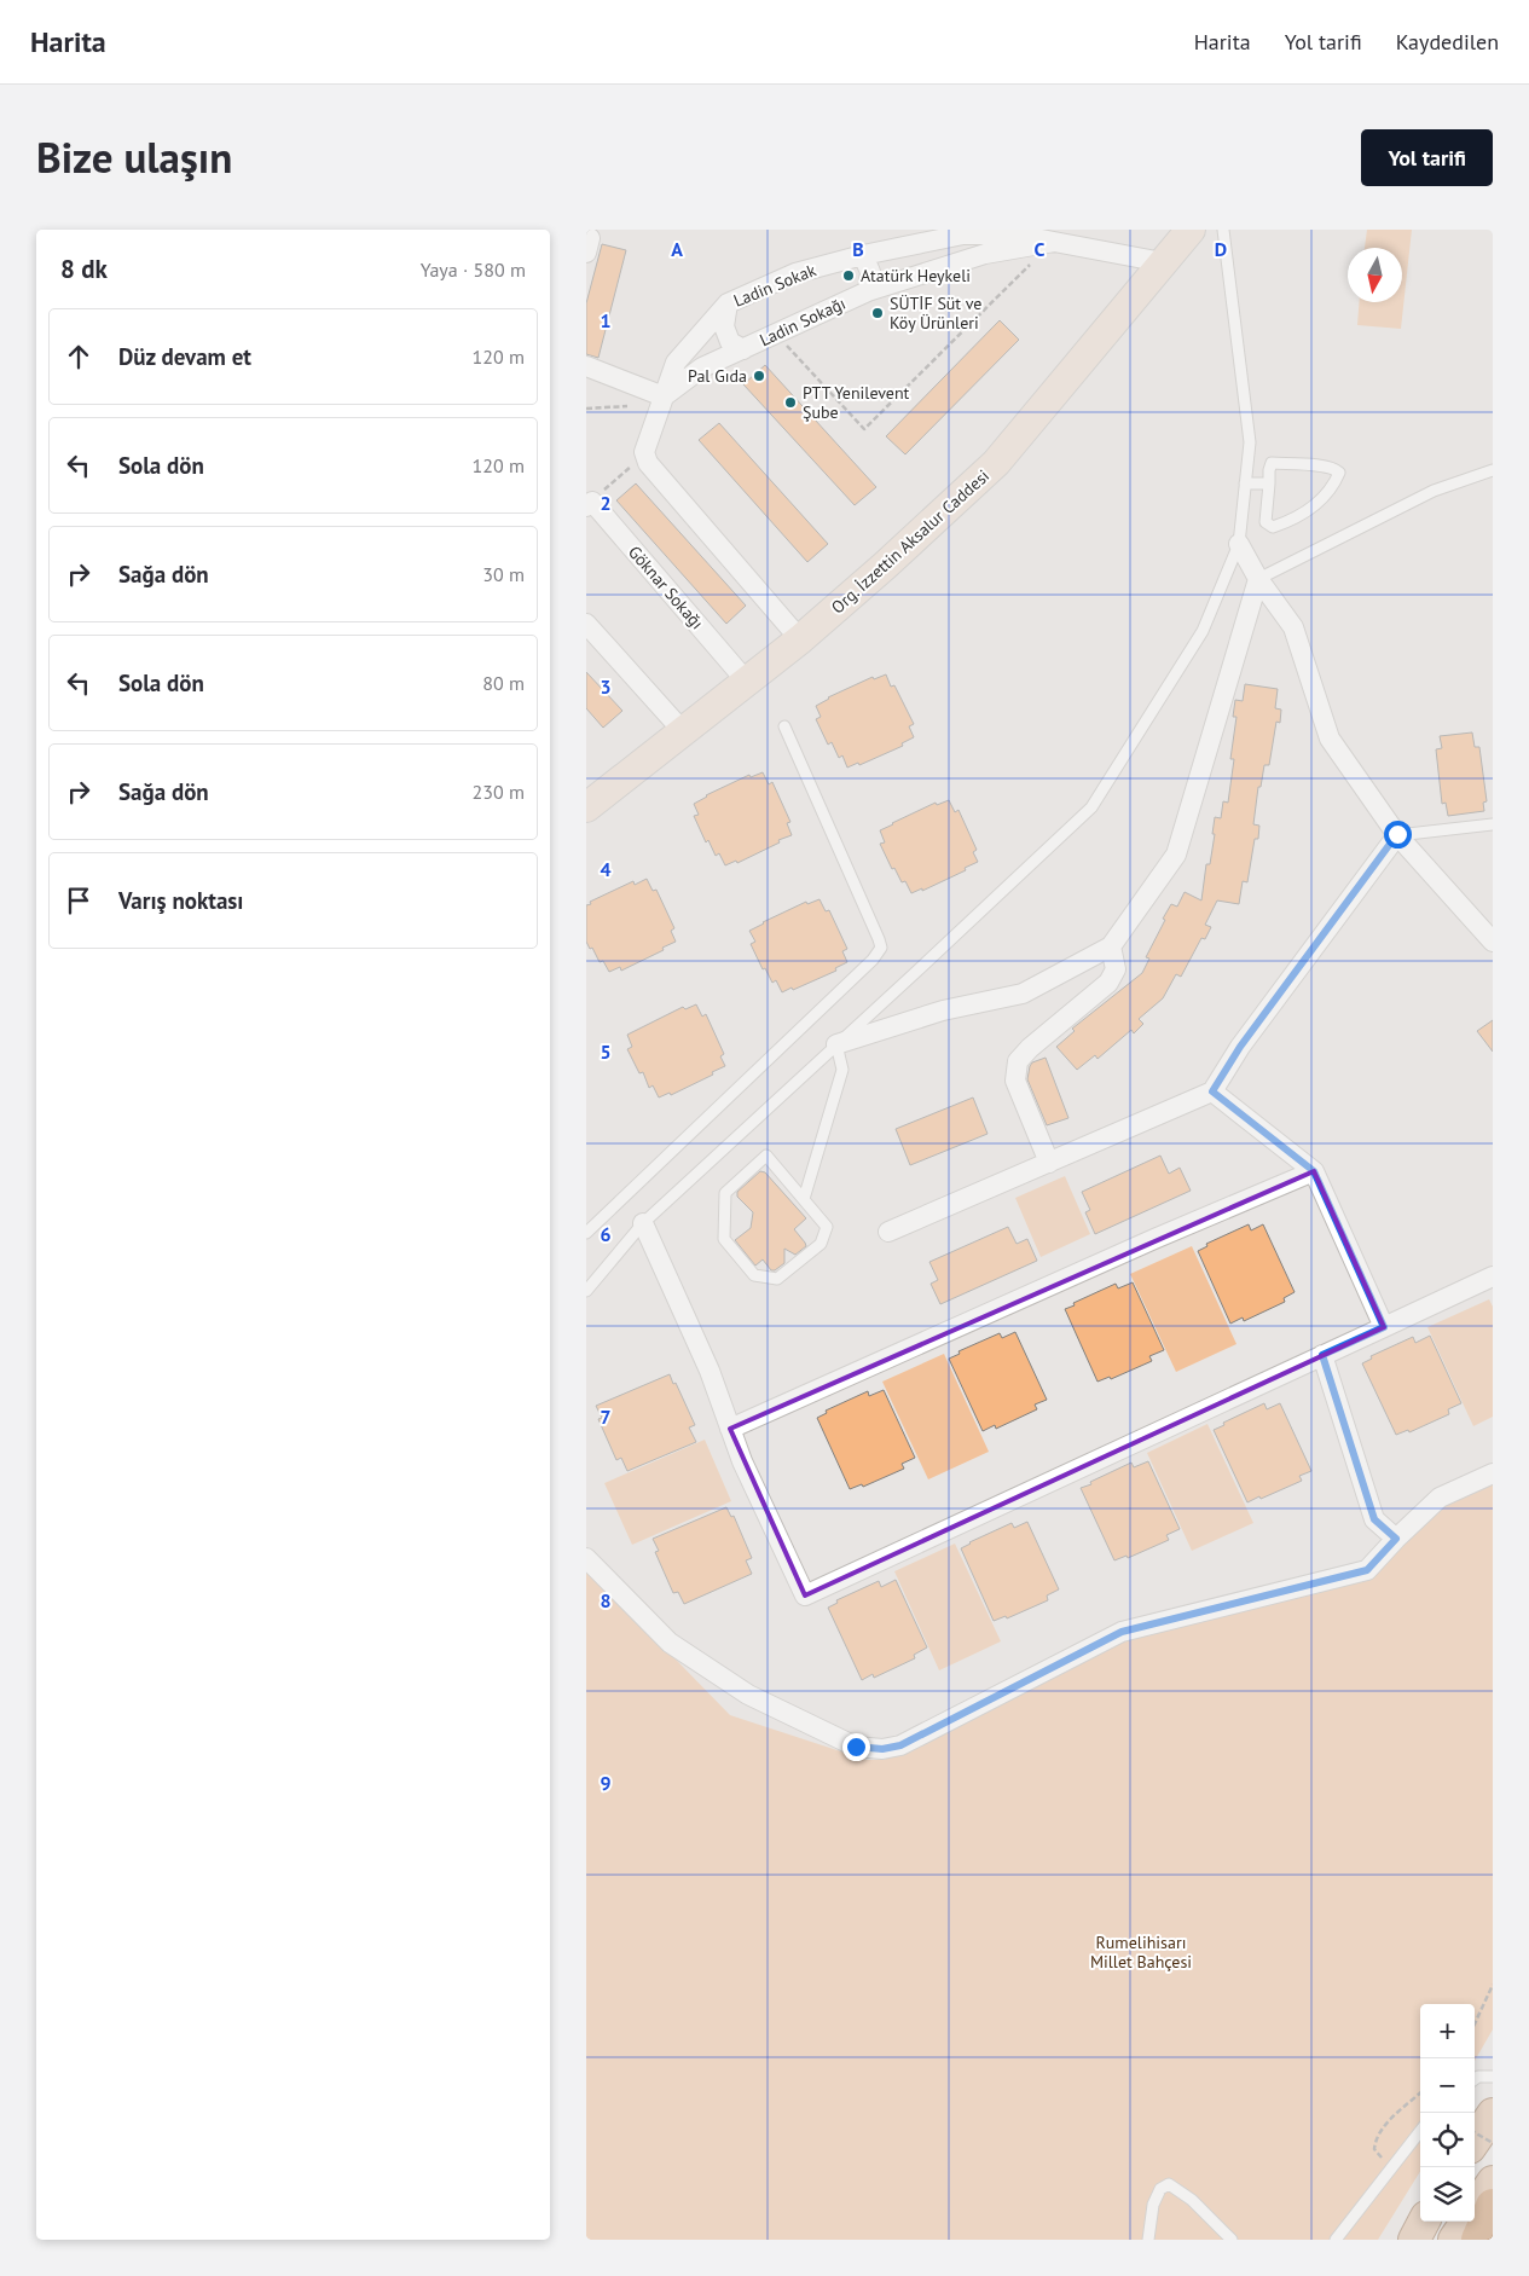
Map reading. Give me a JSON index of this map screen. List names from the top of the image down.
{
  "streets": {
    "main road": ["Org. İzzettin Aksalur Caddesi"],
    "street": ["Ladin Sokak", "Ladin Sokağı", "Göknar Sokağı"]
  },
  "crossings": [
    ["Ladin Sokak", "Ladin Sokağı"],
    ["Ladin Sokağı", "Org. İzzettin Aksalur Caddesi"],
    ["Org. İzzettin Aksalur Caddesi", "Göknar Sokağı"]
  ],
  "parks": ["Rumelihisarı Millet Bahçesi"],
  "places": [
    "Atatürk Heykeli",
    "SÜTİF Süt ve Köy Ürünleri",
    "Pal Gıda",
    "PTT Yenilevent Şube"
  ],
  "north": "bottom",
  "page": {
    "header": "Harita",
    "nav": ["Harita", "Yol tarifi", "Kaydedilen"],
    "title": "Bize ulaşın",
    "buttons": "Yol tarifi",
    "heading": ["8 dk", "Yaya · 580 m"],
    "list": [
      ["Düz devam et", "120 m"],
      ["Sola dön", "120 m"],
      ["Sağa dön", "30 m"],
      ["Sola dön", "80 m"],
      ["Sağa dön", "230 m"],
      "Varış noktası"
    ],
    "map_buttons": ["+", "−"]
  },
  "grid": {
    "columns": [
      "A",
      "B",
      "C",
      "D"
    ],
    "rows": [
      "1",
      "2",
      "3",
      "4",
      "5",
      "6",
      "7",
      "8",
      "9"
    ]
  }
}
